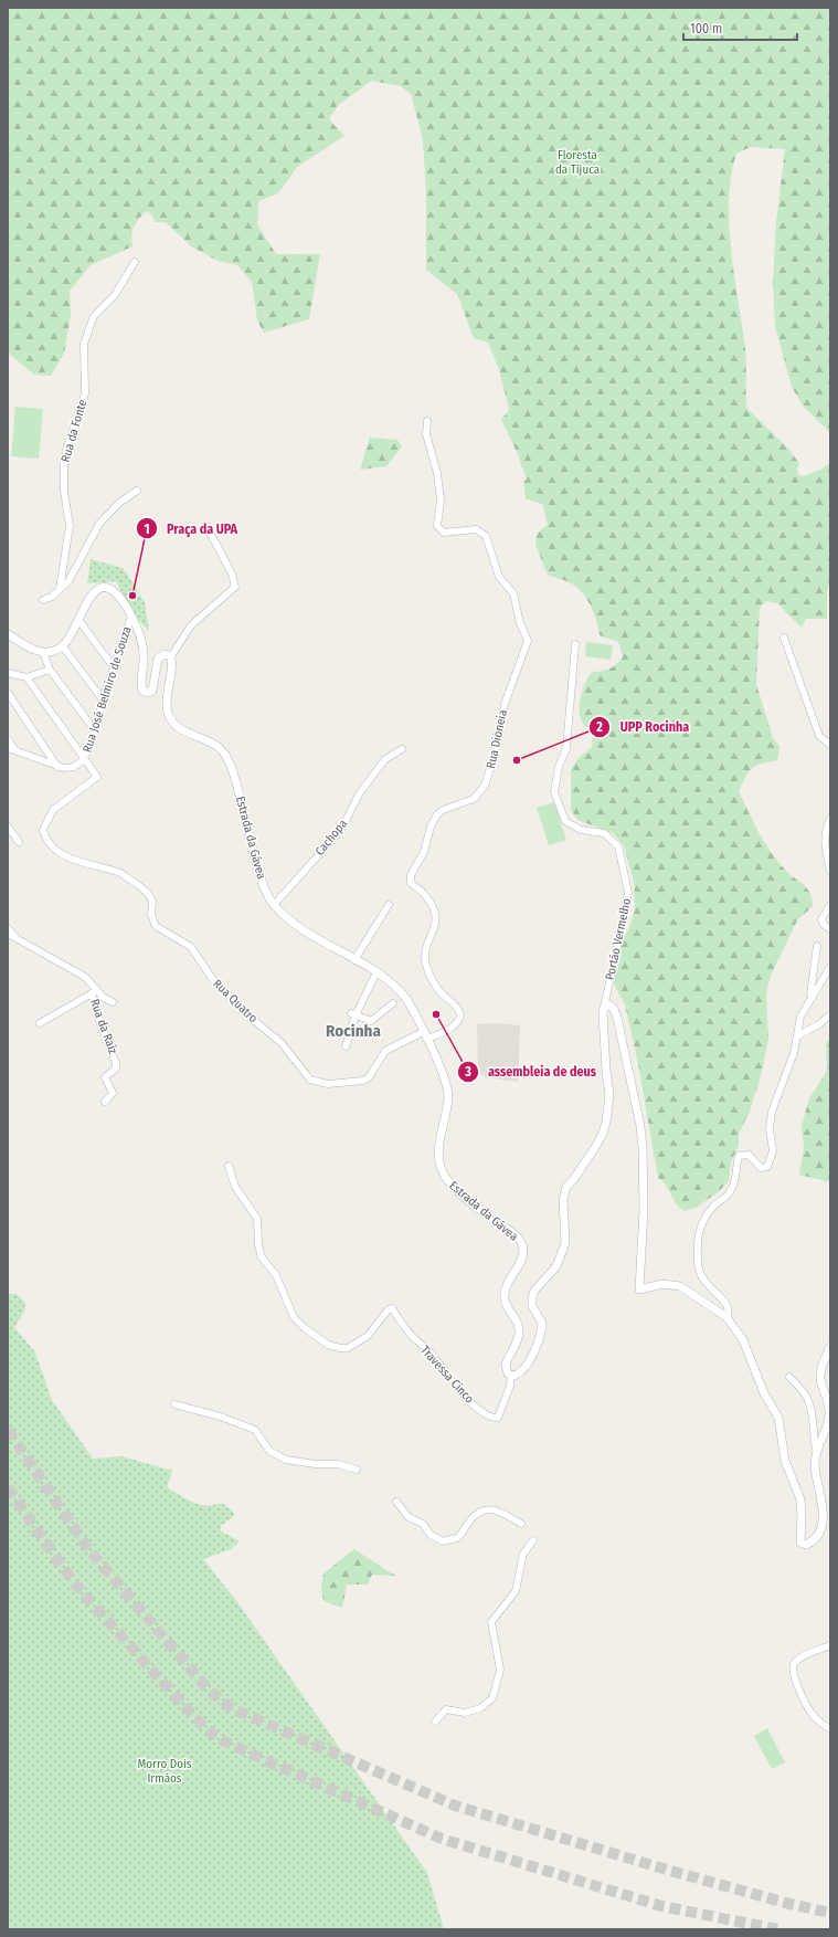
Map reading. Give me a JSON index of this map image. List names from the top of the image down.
{
  "streets": {
    "street": [
      "Rua da Fonte",
      "Rua José Belmiro de Souza",
      "Rua Dioneia",
      "Estrada da Gávea",
      "Cachopa",
      "Portão Vermelho",
      "Rua Quatro",
      "Rua da Raíz",
      "Travessa Cinco"
    ]
  },
  "crossings": [
    ["Rua José Belmiro de Souza", "Rua Quatro"],
    ["Rua Dioneia", "Estrada da Gávea"],
    ["Rua Dioneia", "Rua Quatro"],
    ["Estrada da Gávea", "Cachopa"],
    ["Estrada da Gávea", "Rua Quatro"],
    ["Estrada da Gávea", "Travessa Cinco"]
  ],
  "districts": ["Rocinha"],
  "parks": ["Floresta da Tijuca", "Morro Dois Irmãos"],
  "places": ["Praça da UPA", "UPP Rocinha", "assembleia de deus"],
  "scale_bar": "100 m"
}
